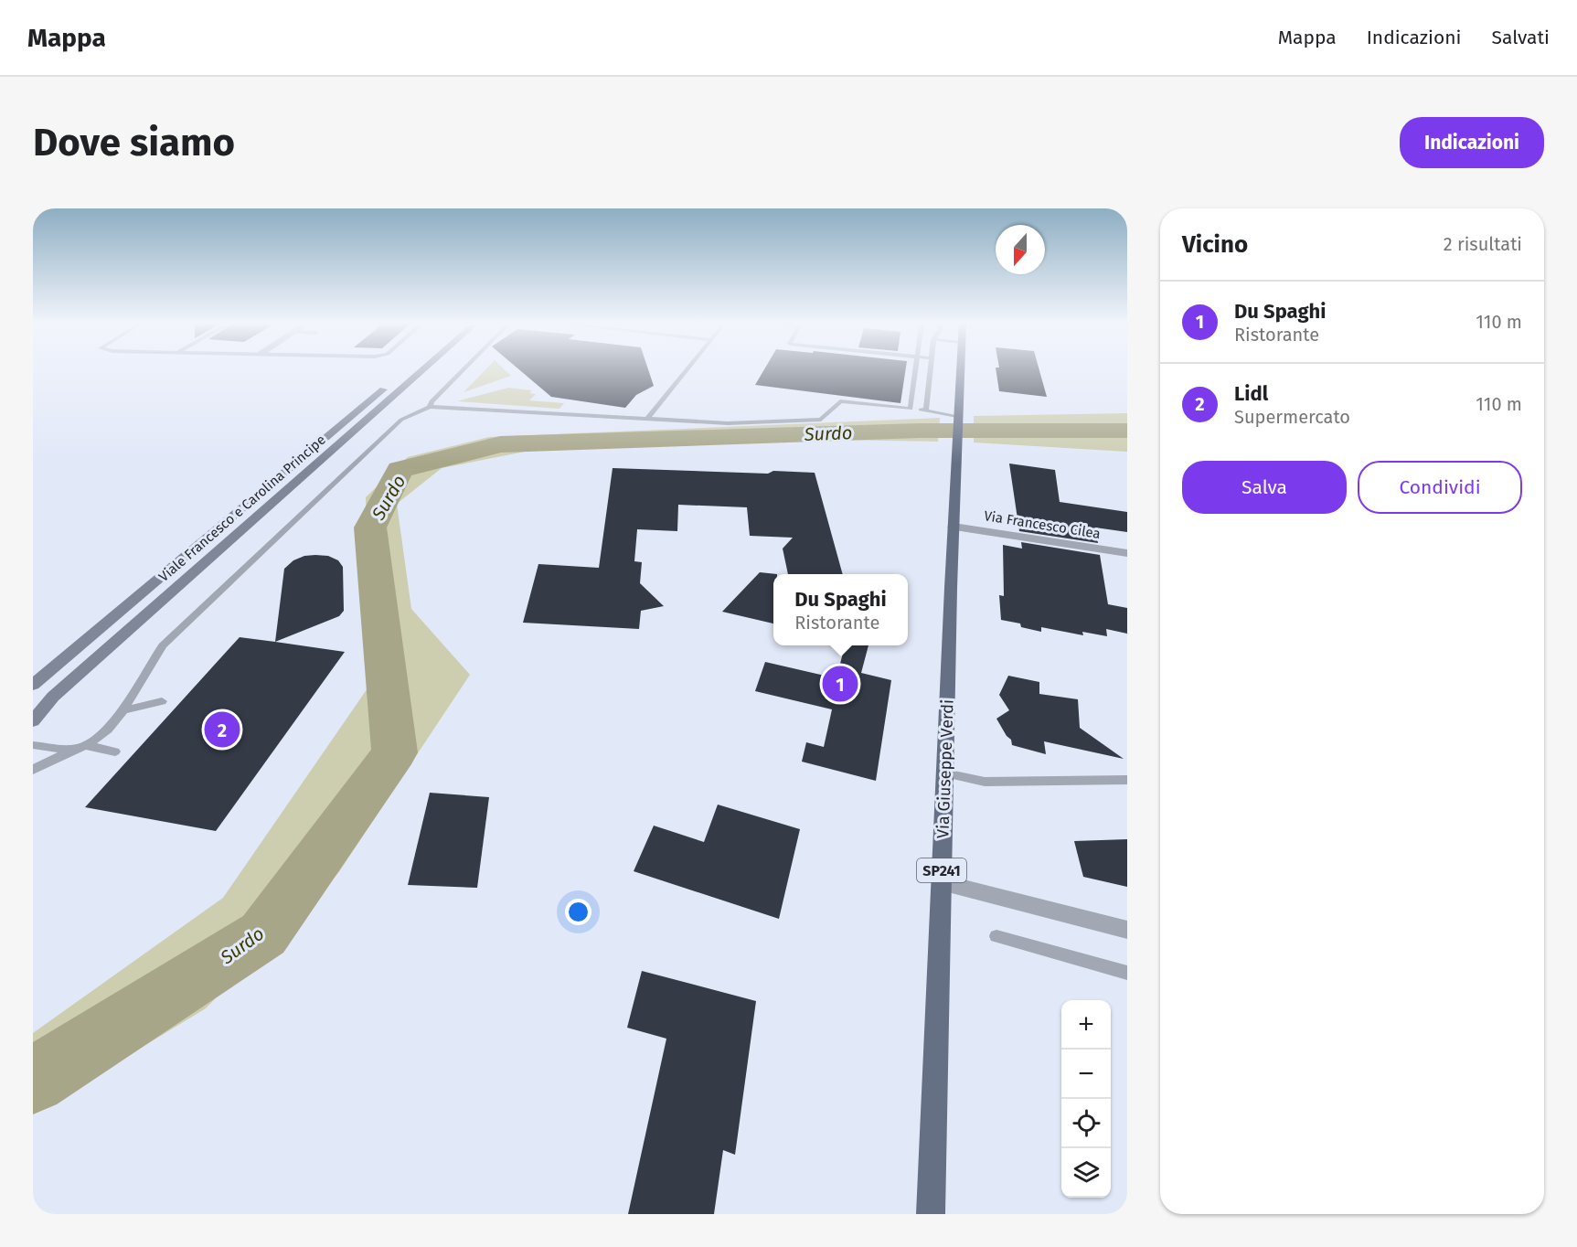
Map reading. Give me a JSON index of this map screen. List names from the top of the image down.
{
  "streets": {
    "main road": ["Via Giuseppe Verdi", "SP241"],
    "street": ["Viale Francesco e Carolina Principe", "Via Francesco Cilea"]
  },
  "crossings": [
    ["Via Francesco Cilea", "Via Giuseppe Verdi"]
  ],
  "water": ["Surdo"],
  "north": "bottom",
  "page": {
    "header": "Mappa",
    "nav": ["Mappa", "Indicazioni", "Salvati"],
    "buttons": [
      "Indicazioni",
      ["Salva", "Condividi"]
    ],
    "title": "Dove siamo",
    "heading": ["Vicino", "2 risultati"],
    "list": [
      {
        "mark": "1",
        "name": "Du Spaghi",
        "note": "Ristorante",
        "value": "110 m"
      },
      {
        "mark": "2",
        "name": "Lidl",
        "note": "Supermercato",
        "value": "110 m"
      }
    ],
    "popup": ["Du Spaghi", "Ristorante"],
    "pins": ["1", "2"],
    "map_buttons": ["+", "−"]
  }
}
